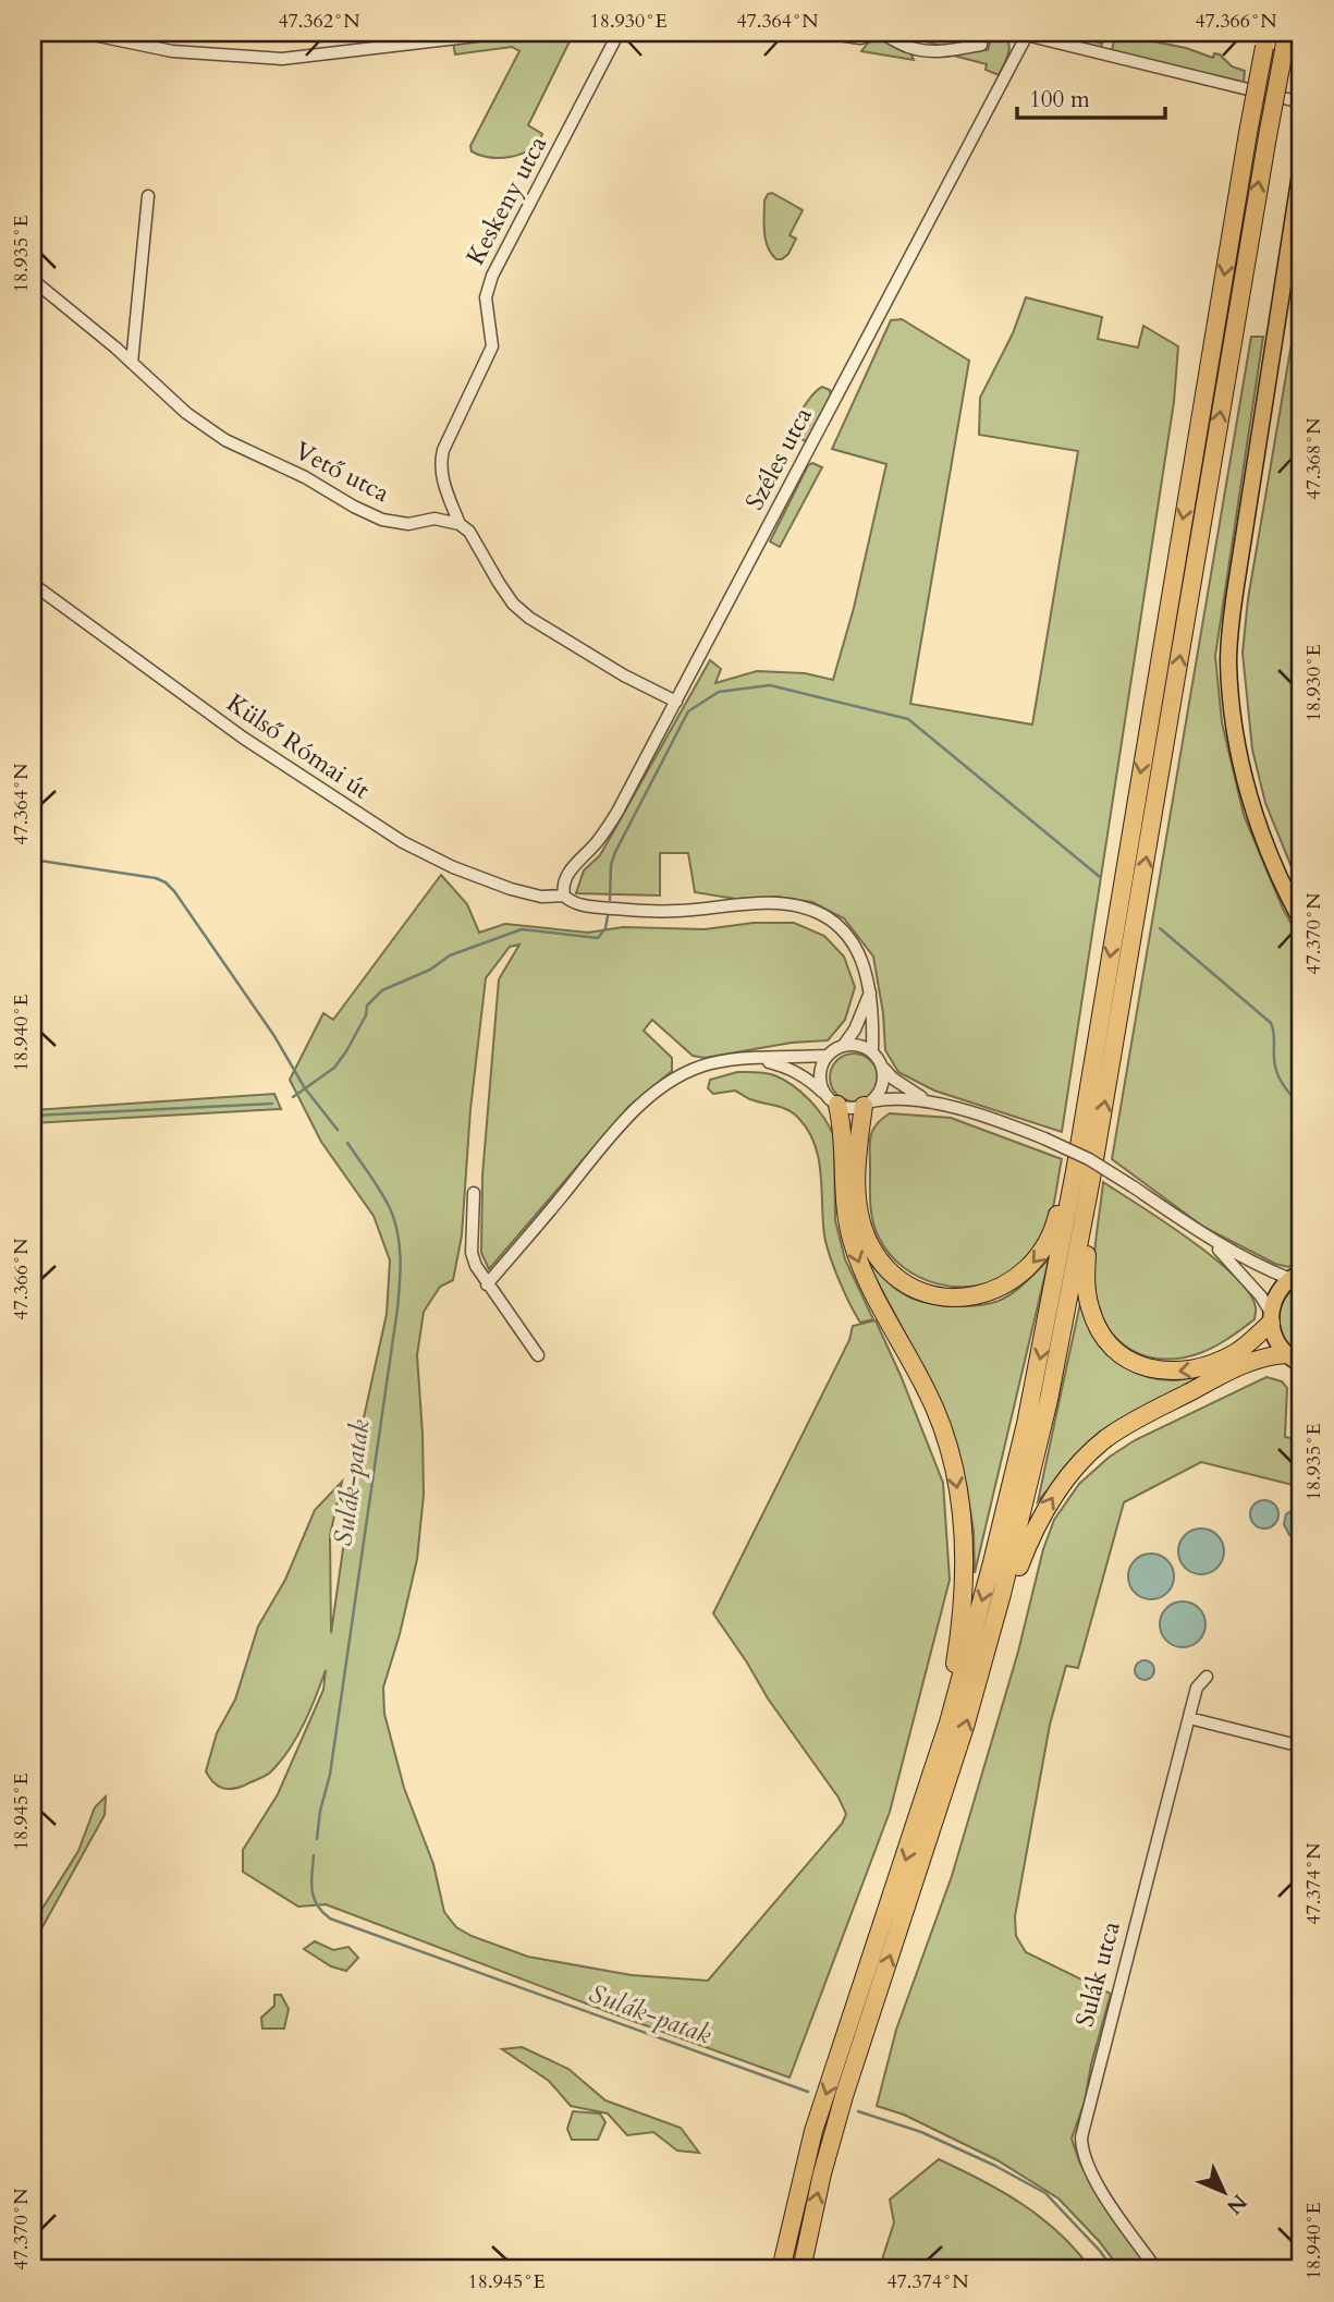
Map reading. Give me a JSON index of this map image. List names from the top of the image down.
{
  "streets": {
    "street": [
      "Keskeny utca",
      "Széles utca",
      "Vető utca",
      "Külső Római út",
      "Sulák utca"
    ]
  },
  "crossings": [
    ["Keskeny utca", "Vető utca"],
    ["Széles utca", "Külső Római út"]
  ],
  "water": ["Sulák-patak"],
  "scale_bar": "100 m",
  "north": "bottom right",
  "coordinates": [
    "47.362°N",
    "18.930°E",
    "47.364°N",
    "47.366°N",
    "18.935°E",
    "47.368°N",
    "47.370°N",
    "18.940°E",
    "18.945°E",
    "47.374°N"
  ]
}
